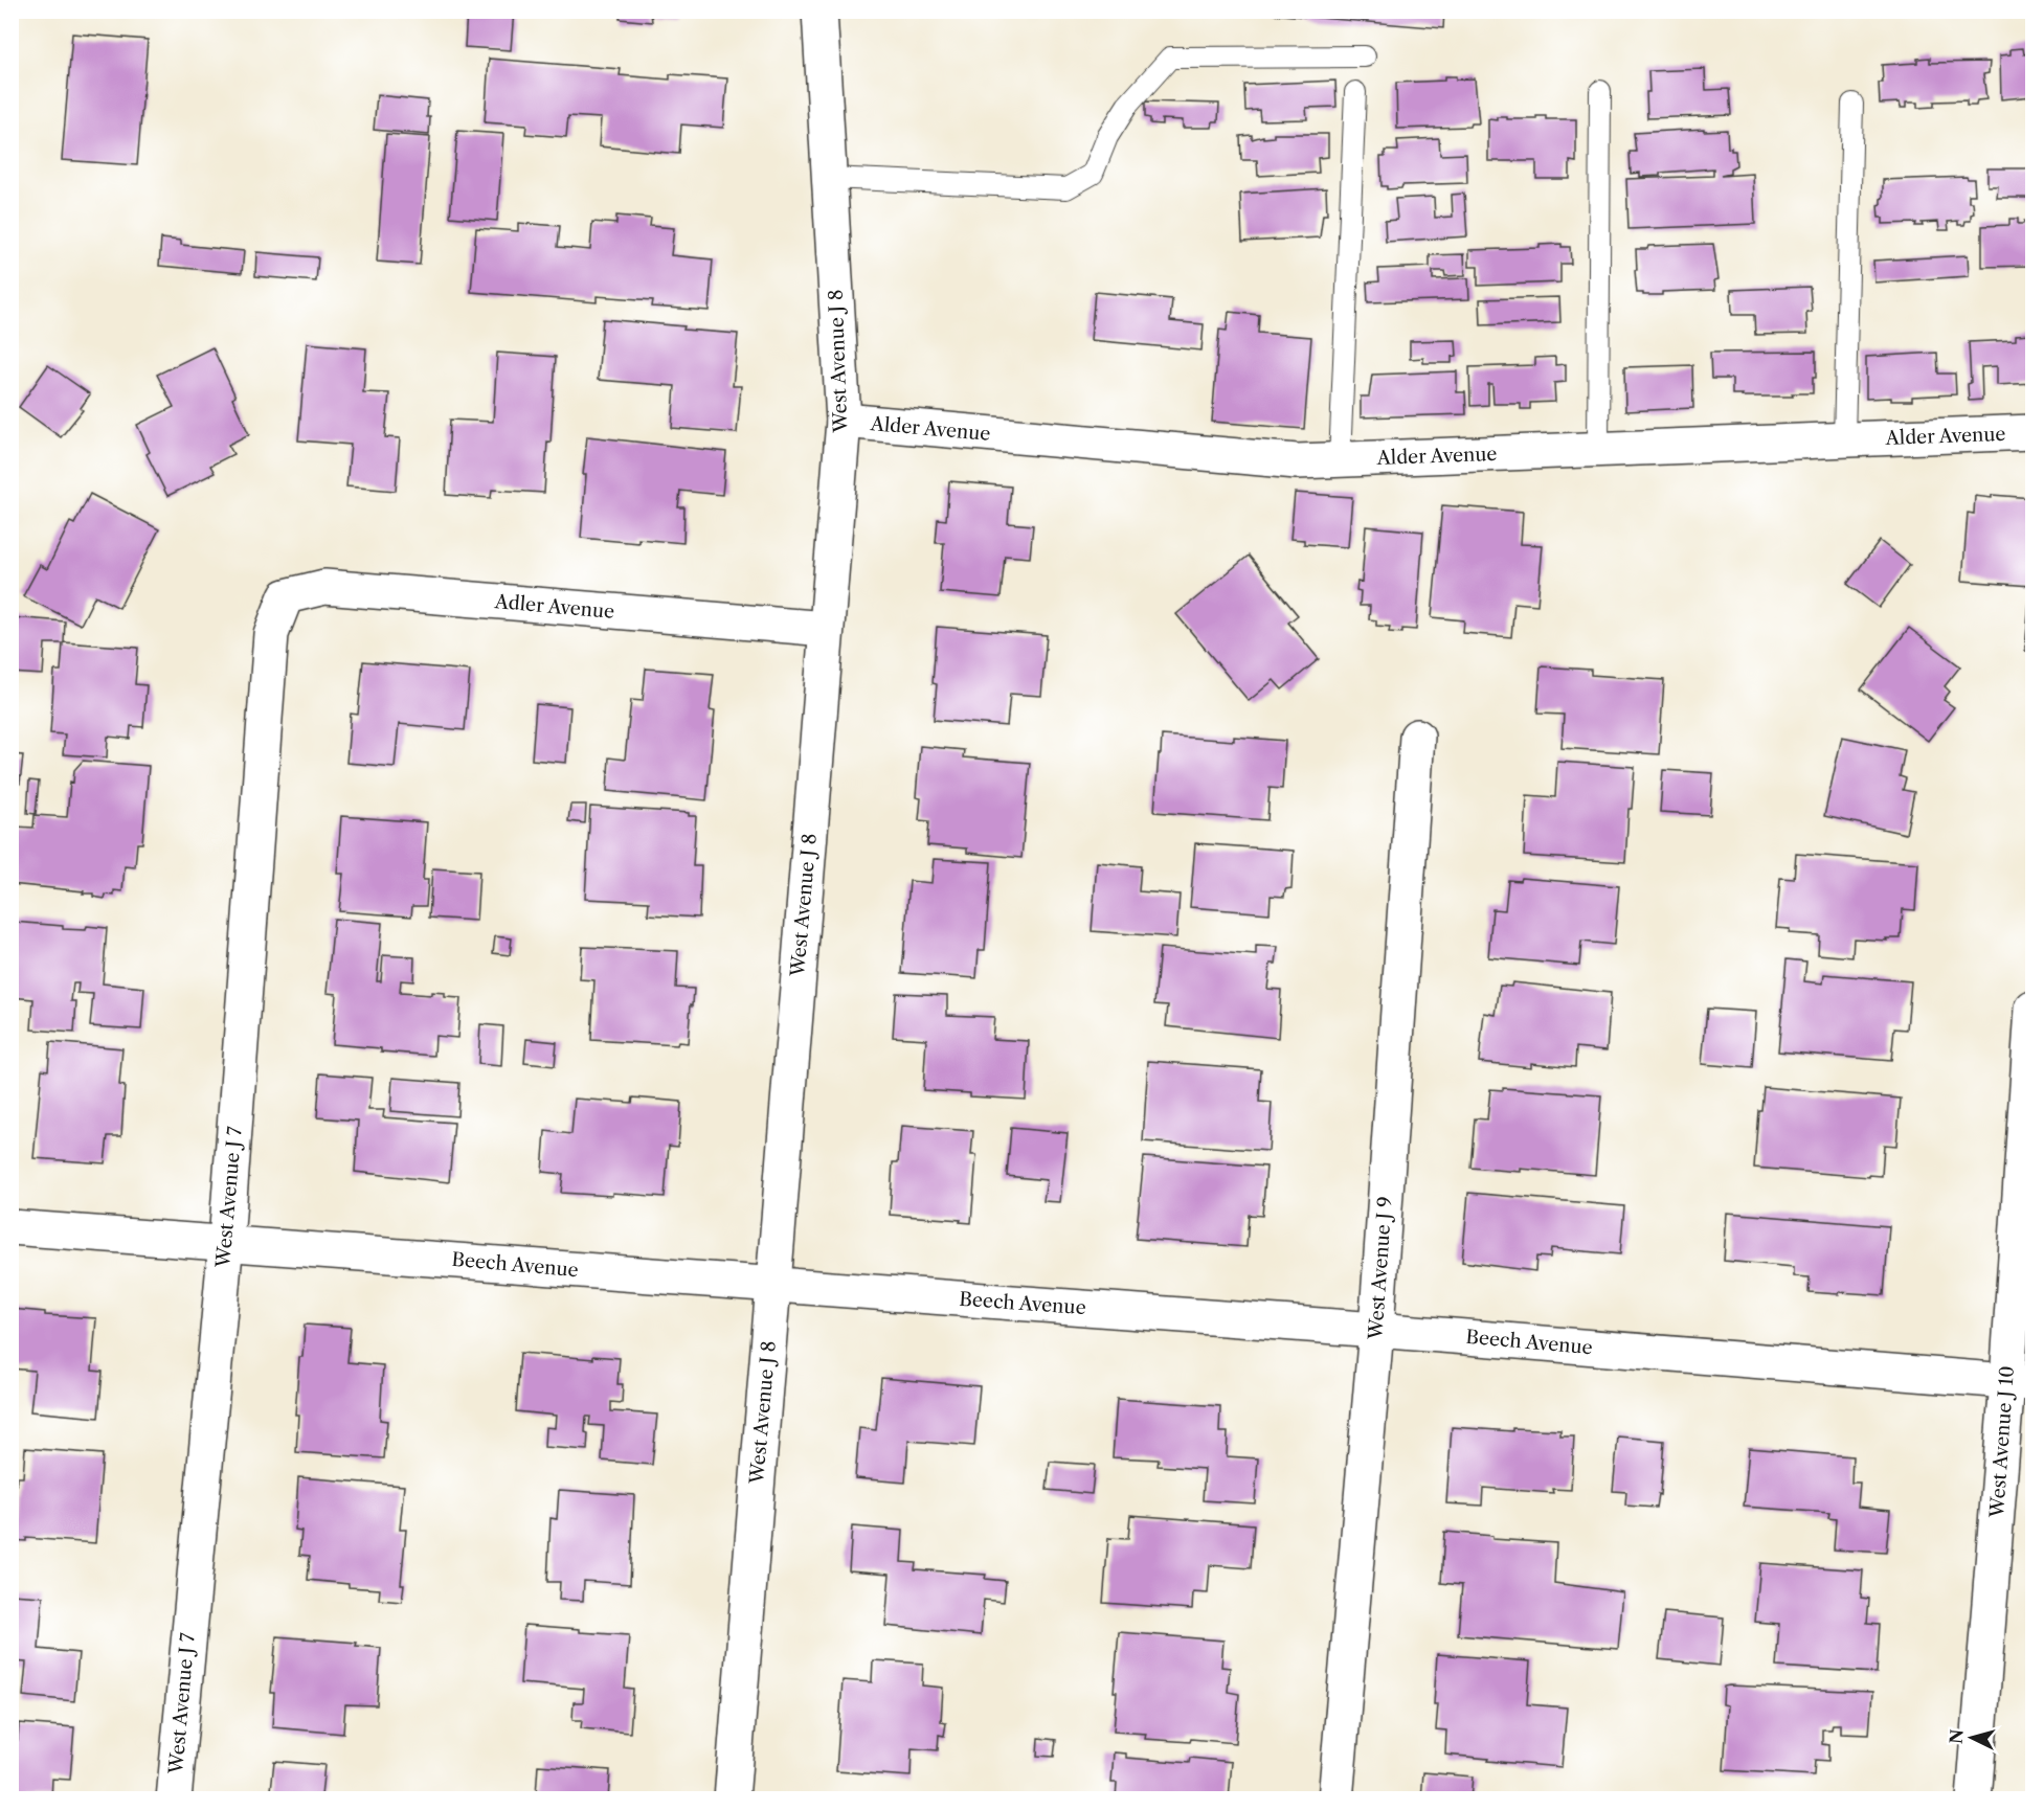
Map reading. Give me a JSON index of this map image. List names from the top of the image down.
{
  "streets": {
    "street": [
      "West Avenue J 8",
      "Alder Avenue",
      "Adler Avenue",
      "West Avenue J 7",
      "Beech Avenue",
      "West Avenue J 9",
      "West Avenue J 10"
    ]
  },
  "crossings": [
    ["West Avenue J 8", "Alder Avenue"],
    ["West Avenue J 8", "Adler Avenue"],
    ["West Avenue J 8", "Beech Avenue"],
    ["Adler Avenue", "West Avenue J 7"],
    ["West Avenue J 7", "Beech Avenue"],
    ["Beech Avenue", "West Avenue J 9"],
    ["Beech Avenue", "West Avenue J 10"]
  ],
  "north": "left"
}
